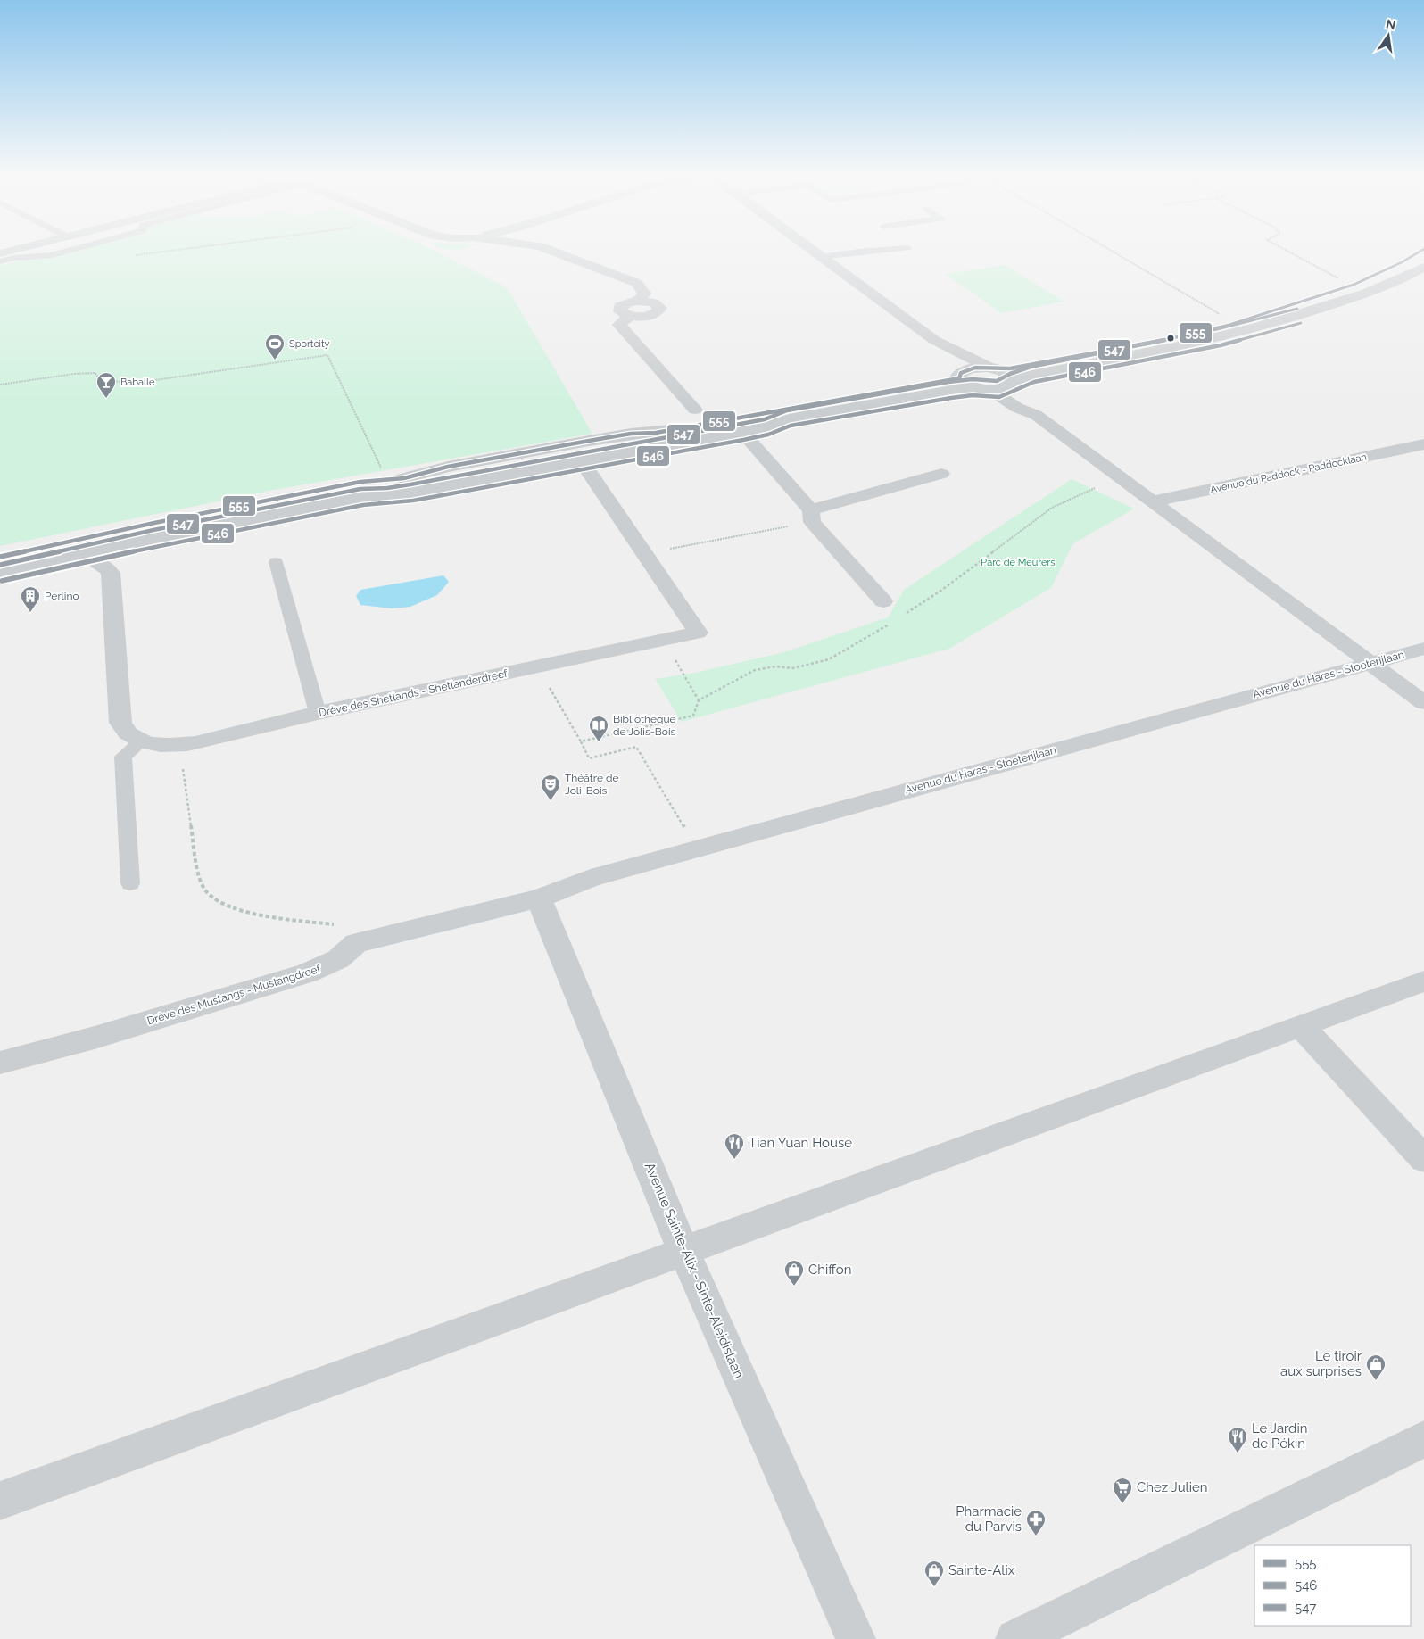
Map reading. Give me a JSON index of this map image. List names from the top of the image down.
{
  "streets": {
    "street": [
      "Avenue du Paddock - Paddocklaan",
      "Avenue du Haras - Stoeterijlaan",
      "Drève des Shetlands - Shetlanderdreef",
      "Drève des Mustangs - Mustangdreef",
      "Avenue Sainte-Alix - Sinte-Aleidislaan"
    ]
  },
  "crossings": [
    ["Avenue du Haras - Stoeterijlaan", "Drève des Mustangs - Mustangdreef"],
    ["Avenue du Haras - Stoeterijlaan", "Avenue Sainte-Alix - Sinte-Aleidislaan"],
    ["Drève des Mustangs - Mustangdreef", "Avenue Sainte-Alix - Sinte-Aleidislaan"]
  ],
  "parks": ["Parc de Meurers"],
  "places": {
    "sports": ["Sportcity"],
    "bar": ["Baballe"],
    "building": ["Perlino"],
    "library": ["Bibliothèque de Jolis-Bois"],
    "theatre": ["Théâtre de Joli-Bois"],
    "restaurant": ["Tian Yuan House", "Le Jardin de Pékin"],
    "shop": ["Chiffon", "Le tiroir aux surprises", "Sainte-Alix"],
    "supermarket": ["Chez Julien"],
    "pharmacy": ["Pharmacie du Parvis"]
  },
  "lines": ["transit line 555", "transit line 547", "transit line 546"],
  "legend": ["555", "546", "547"],
  "north": "top"
}
